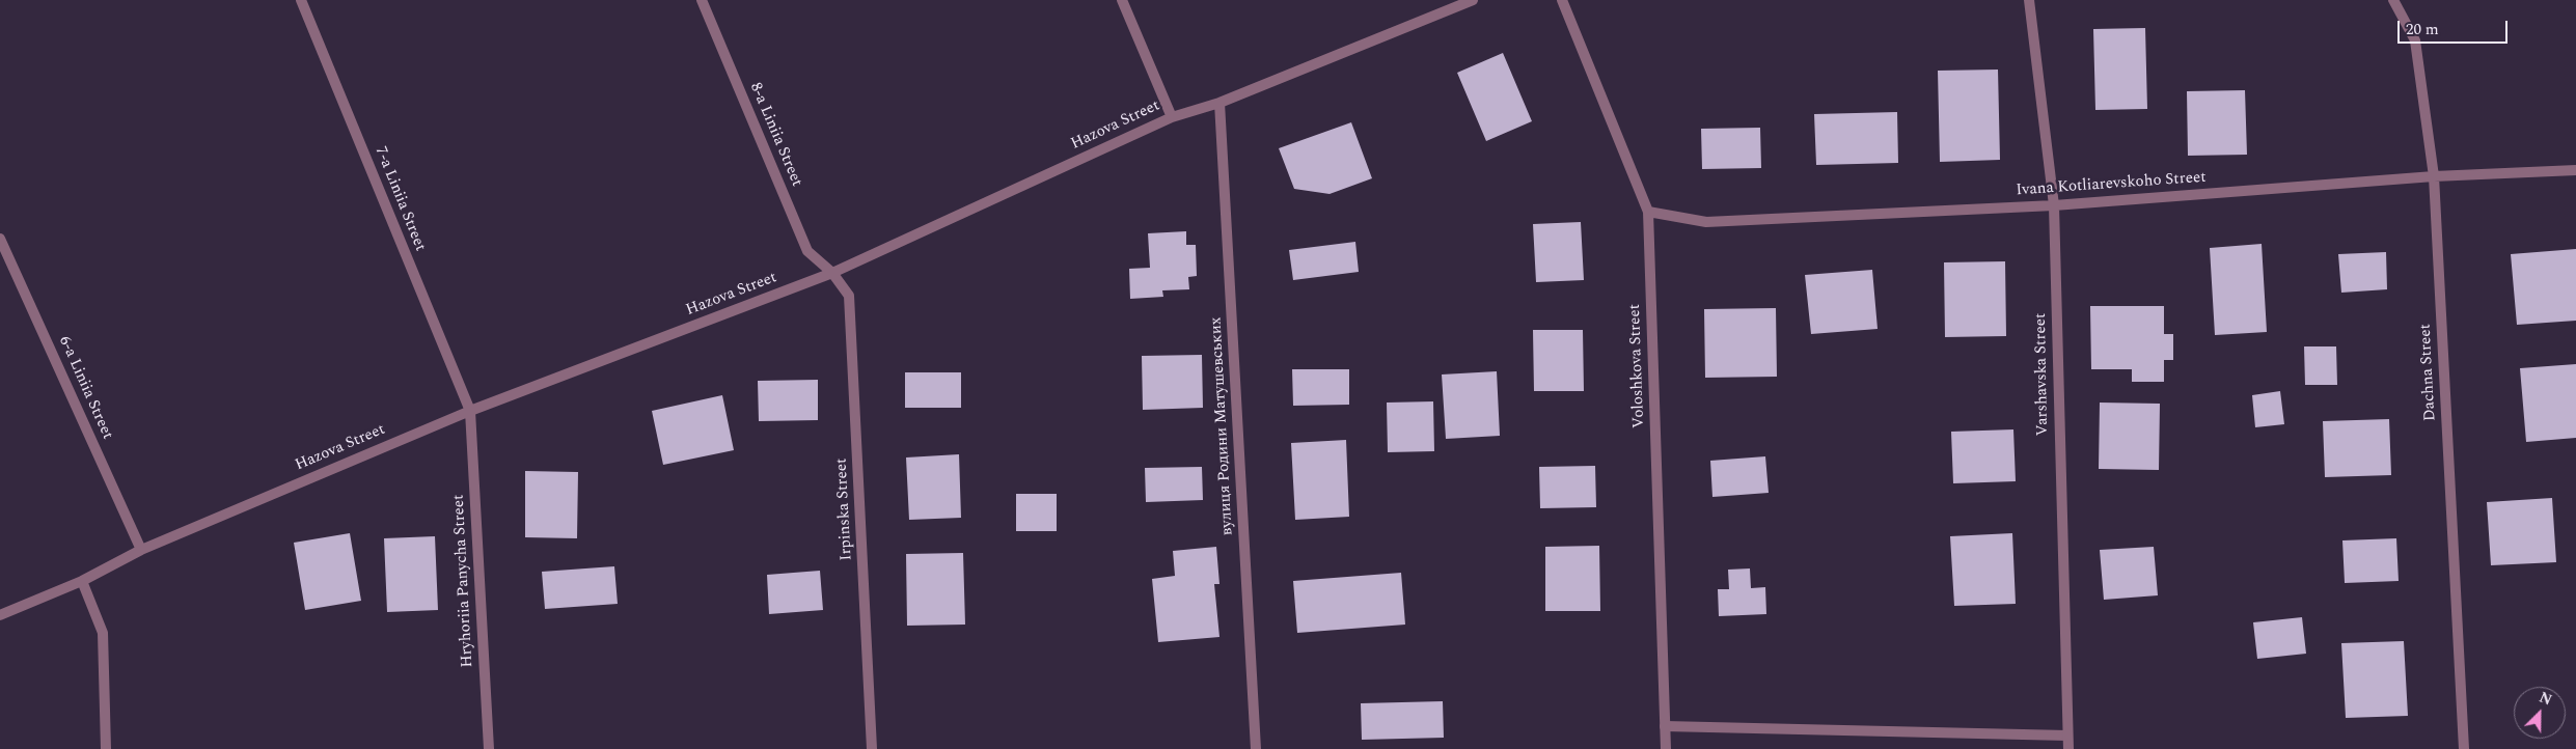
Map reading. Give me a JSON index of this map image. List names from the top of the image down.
{
  "streets": {
    "street": [
      "Hazova Street",
      "8-a Liniia Street",
      "Ivana Kotliarevskoho Street",
      "7-a Liniia Street",
      "Voloshkova Street",
      "Dachna Street",
      "Varshavska Street",
      "6-a Liniia Street",
      "вулиця Родини Матушевських",
      "Irpinska Street",
      "Hryhoriia Panycha Street"
    ]
  },
  "crossings": [
    ["Hazova Street", "8-a Liniia Street"],
    ["Hazova Street", "7-a Liniia Street"],
    ["Hazova Street", "6-a Liniia Street"],
    ["Hazova Street", "вулиця Родини Матушевських"],
    ["Hazova Street", "Irpinska Street"],
    ["Hazova Street", "Hryhoriia Panycha Street"],
    ["8-a Liniia Street", "Irpinska Street"],
    ["Ivana Kotliarevskoho Street", "Voloshkova Street"],
    ["Ivana Kotliarevskoho Street", "Dachna Street"],
    ["Ivana Kotliarevskoho Street", "Varshavska Street"],
    ["7-a Liniia Street", "Hryhoriia Panycha Street"]
  ],
  "scale_bar": "20 m",
  "north": "top right"
}
